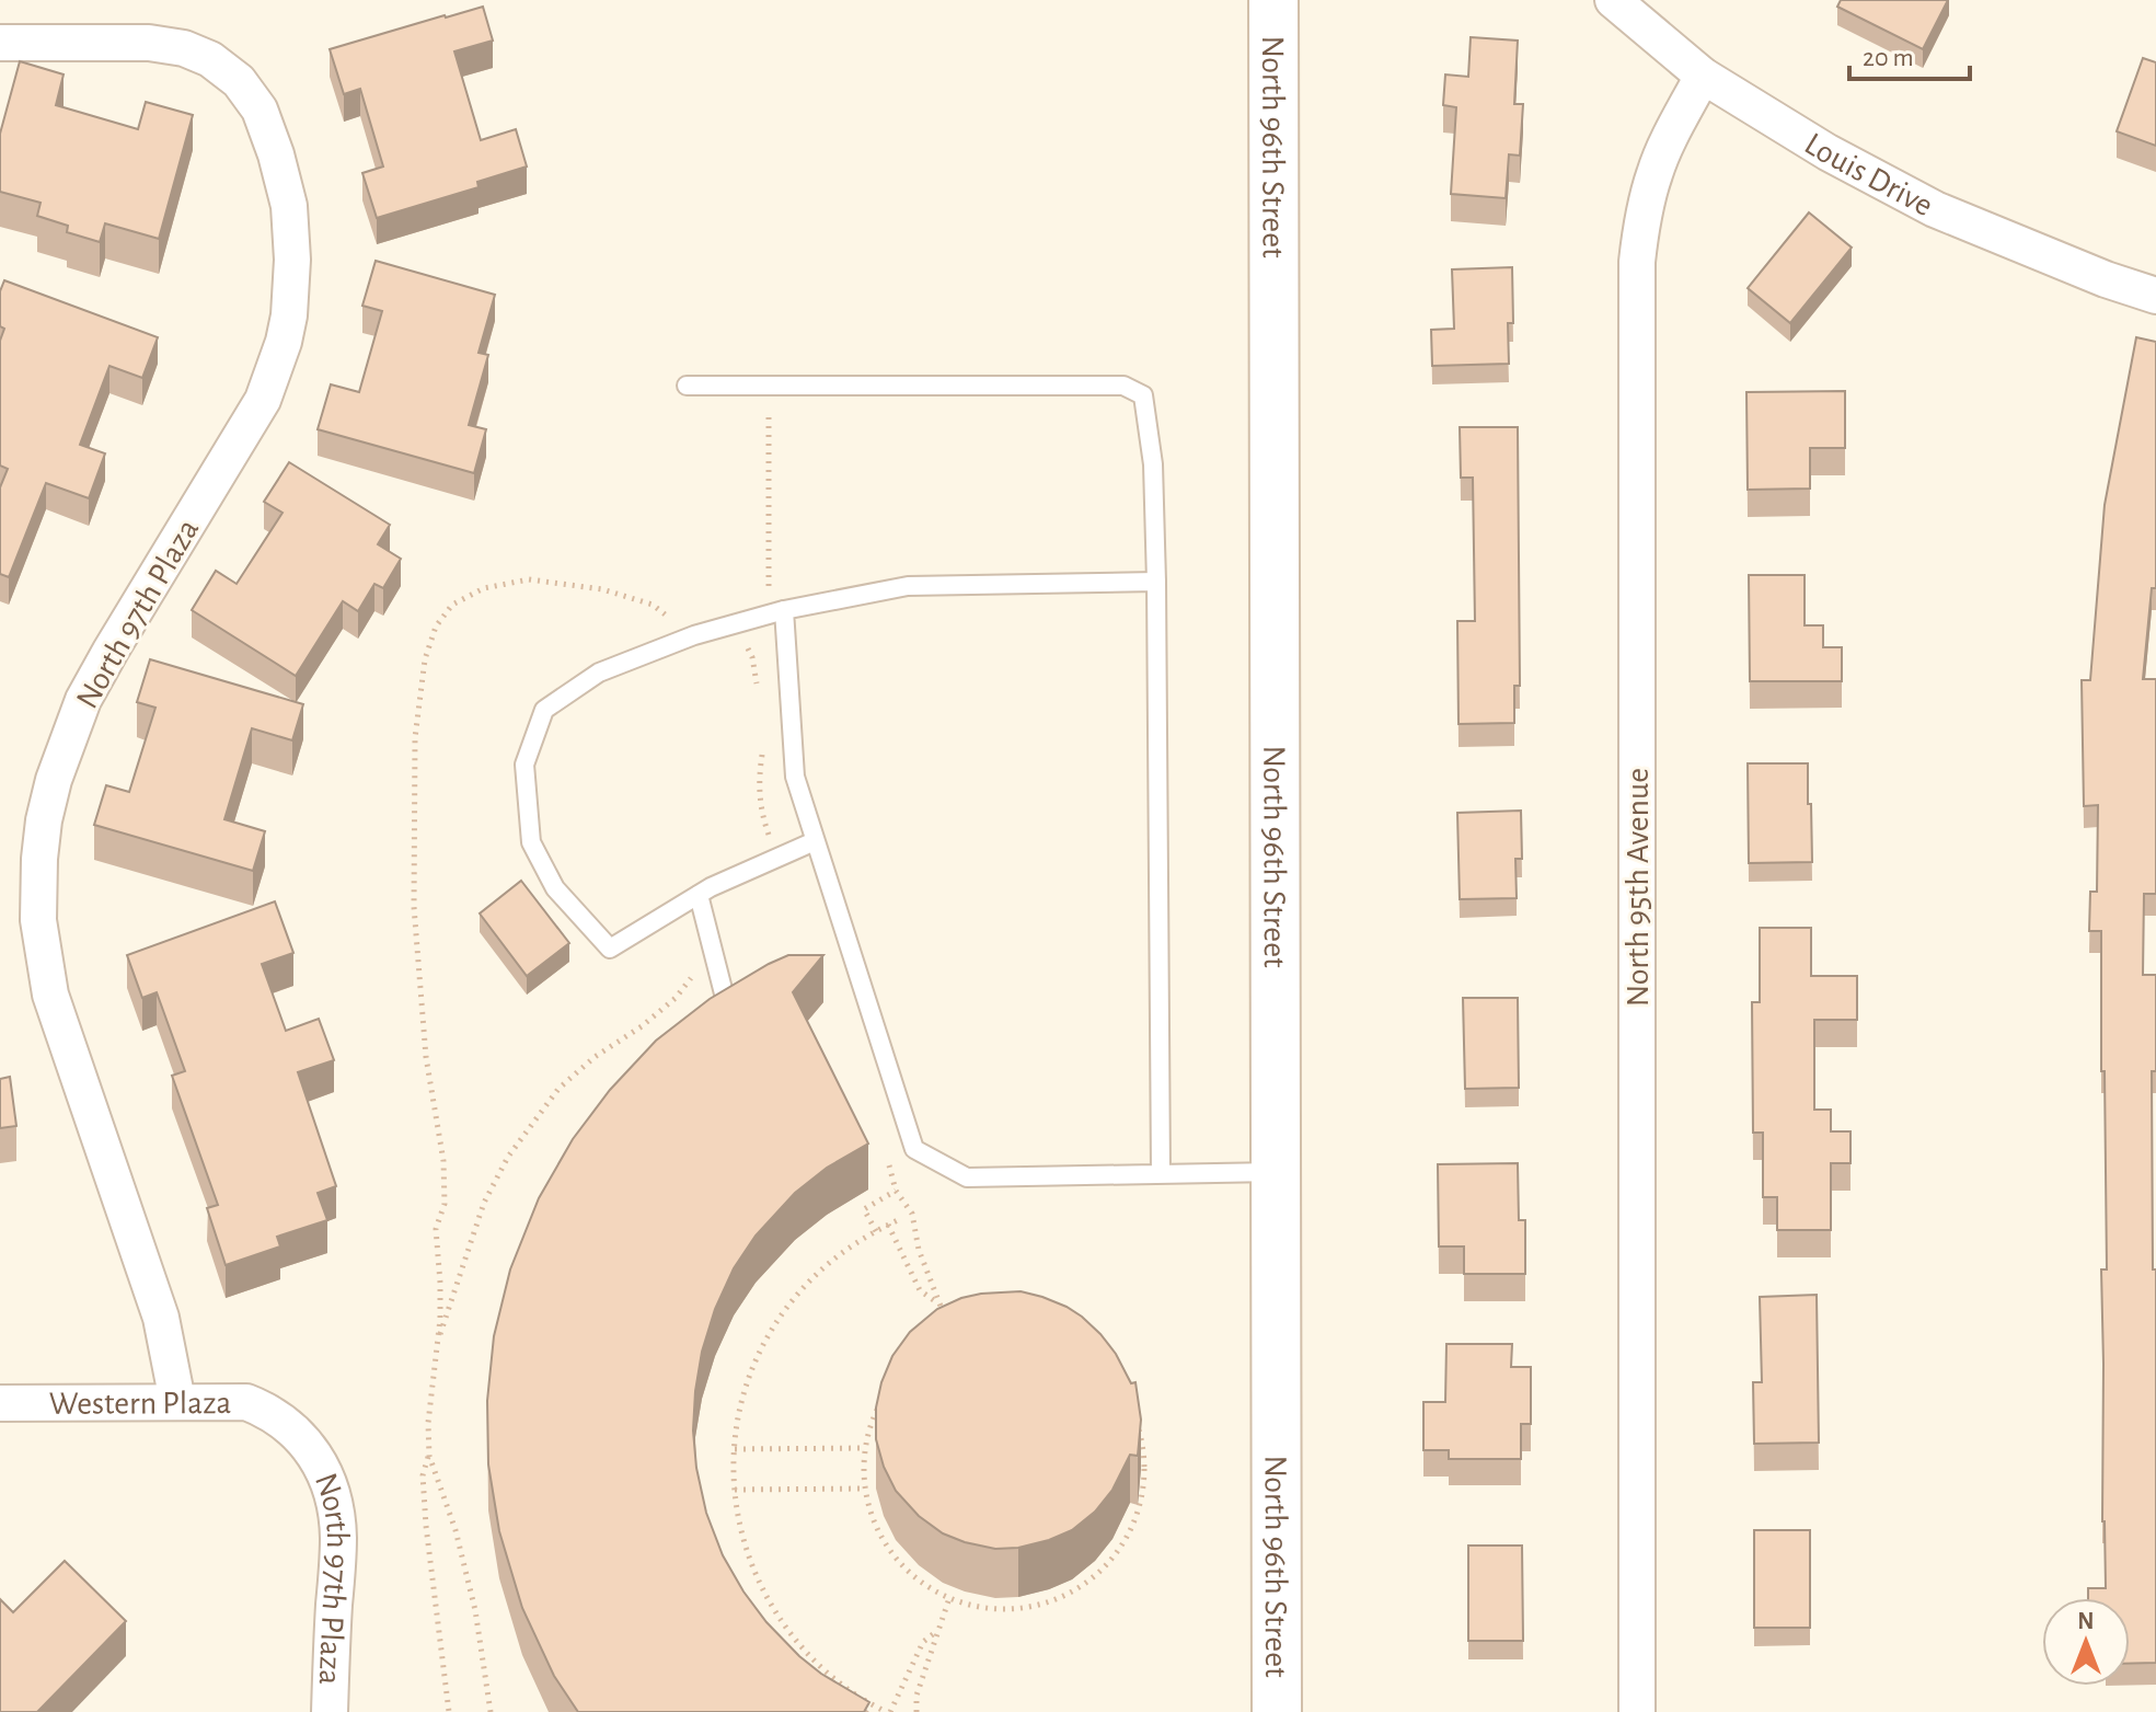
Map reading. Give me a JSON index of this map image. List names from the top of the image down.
{
  "streets": {
    "street": [
      "North 96th Street",
      "Louis Drive",
      "North 97th Plaza",
      "North 95th Avenue",
      "Western Plaza"
    ]
  },
  "crossings": [
    ["Louis Drive", "North 95th Avenue"],
    ["North 97th Plaza", "Western Plaza"]
  ],
  "scale_bar": "20 m",
  "north": "top"
}
